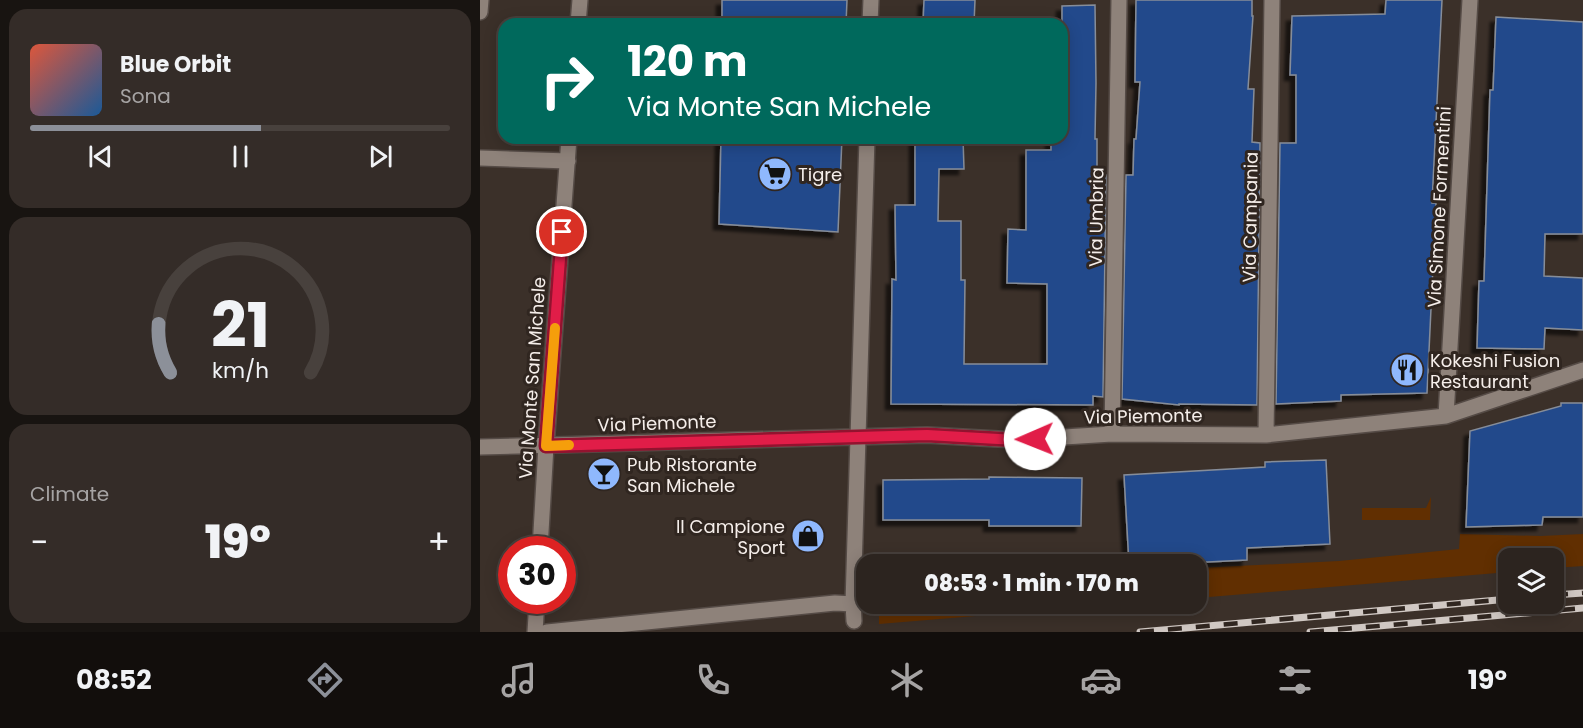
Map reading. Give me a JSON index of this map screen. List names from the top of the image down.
{
  "streets": {
    "street": [
      "Via Simone Formentini",
      "Via Umbria",
      "Via Campania",
      "Via Monte San Michele",
      "Via Piemonte"
    ]
  },
  "crossings": [
    ["Via Simone Formentini", "Via Piemonte"],
    ["Via Umbria", "Via Piemonte"],
    ["Via Campania", "Via Piemonte"],
    ["Via Monte San Michele", "Via Piemonte"]
  ],
  "places": {
    "supermarket": ["Tigre"],
    "restaurant": ["Kokeshi Fusion Restaurant"],
    "bar": ["Pub Ristorante San Michele"],
    "shop": ["Il Campione Sport"]
  },
  "page": {
    "turn": ["120 m", "Via Monte San Michele"],
    "song": ["Blue Orbit", "Sona"],
    "tile": "Climate",
    "heat": ["−", "19°", "+"],
    "limit": "30",
    "trip": "08:53 · 1 min · 170 m",
    "tabs": ["08:52", "19°"],
    "gauge": ["21", "km/h"]
  }
}
